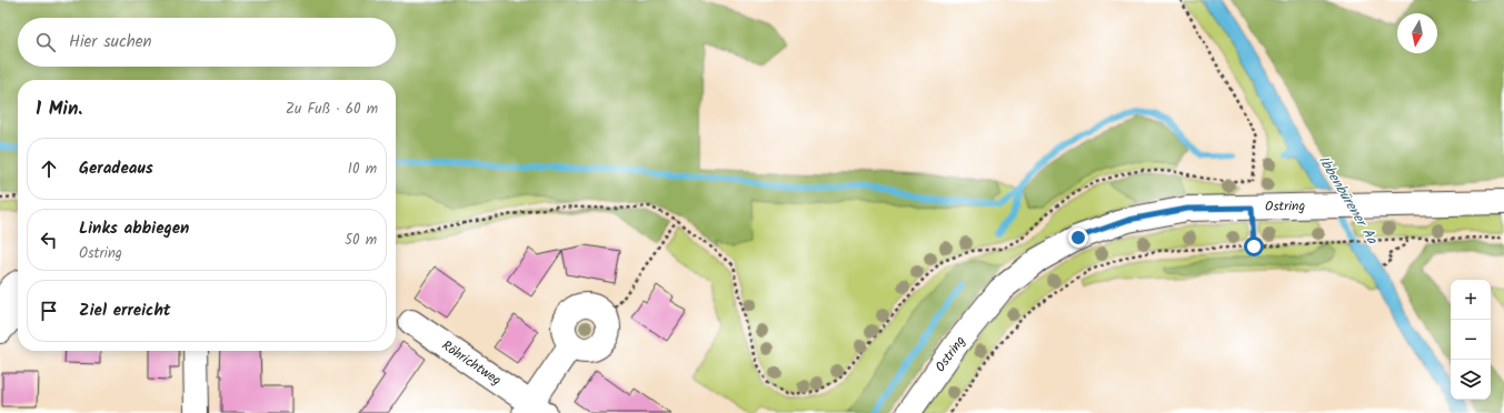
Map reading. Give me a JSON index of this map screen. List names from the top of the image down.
{
  "streets": {
    "street": ["Ostring", "Röhrichtweg"]
  },
  "water": ["Ibbenbürener Aa"],
  "north": "bottom",
  "page": {
    "search": "Hier suchen",
    "heading": ["1 Min.", "Zu Fuß · 60 m"],
    "list": [
      ["Geradeaus", "10 m"],
      ["Links abbiegen", "Ostring", "50 m"],
      "Ziel erreicht"
    ],
    "map_buttons": ["+", "−"]
  }
}
